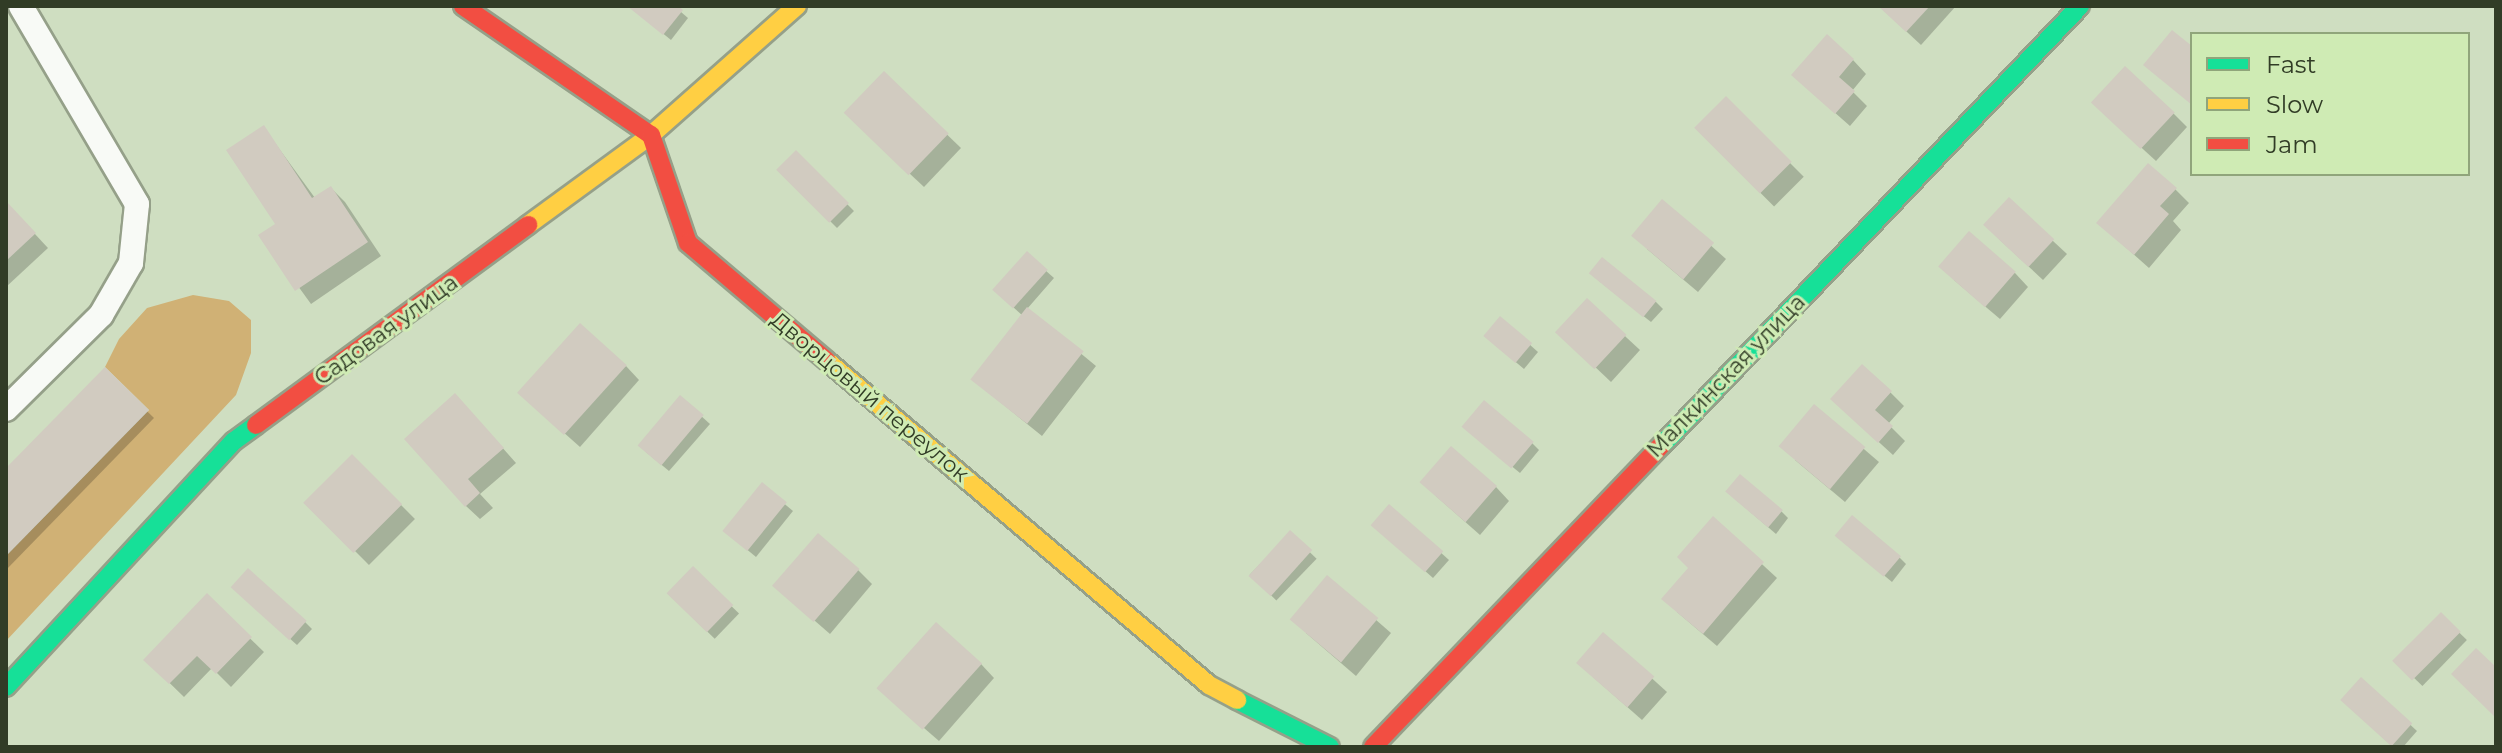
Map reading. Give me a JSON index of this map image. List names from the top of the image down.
{
  "streets": {
    "street": ["Садовая улица", "Малкинская улица", "Дворцовый переулок"]
  },
  "crossings": [
    ["Садовая улица", "Дворцовый переулок"]
  ],
  "legend": ["Fast", "Slow", "Jam"]
}
